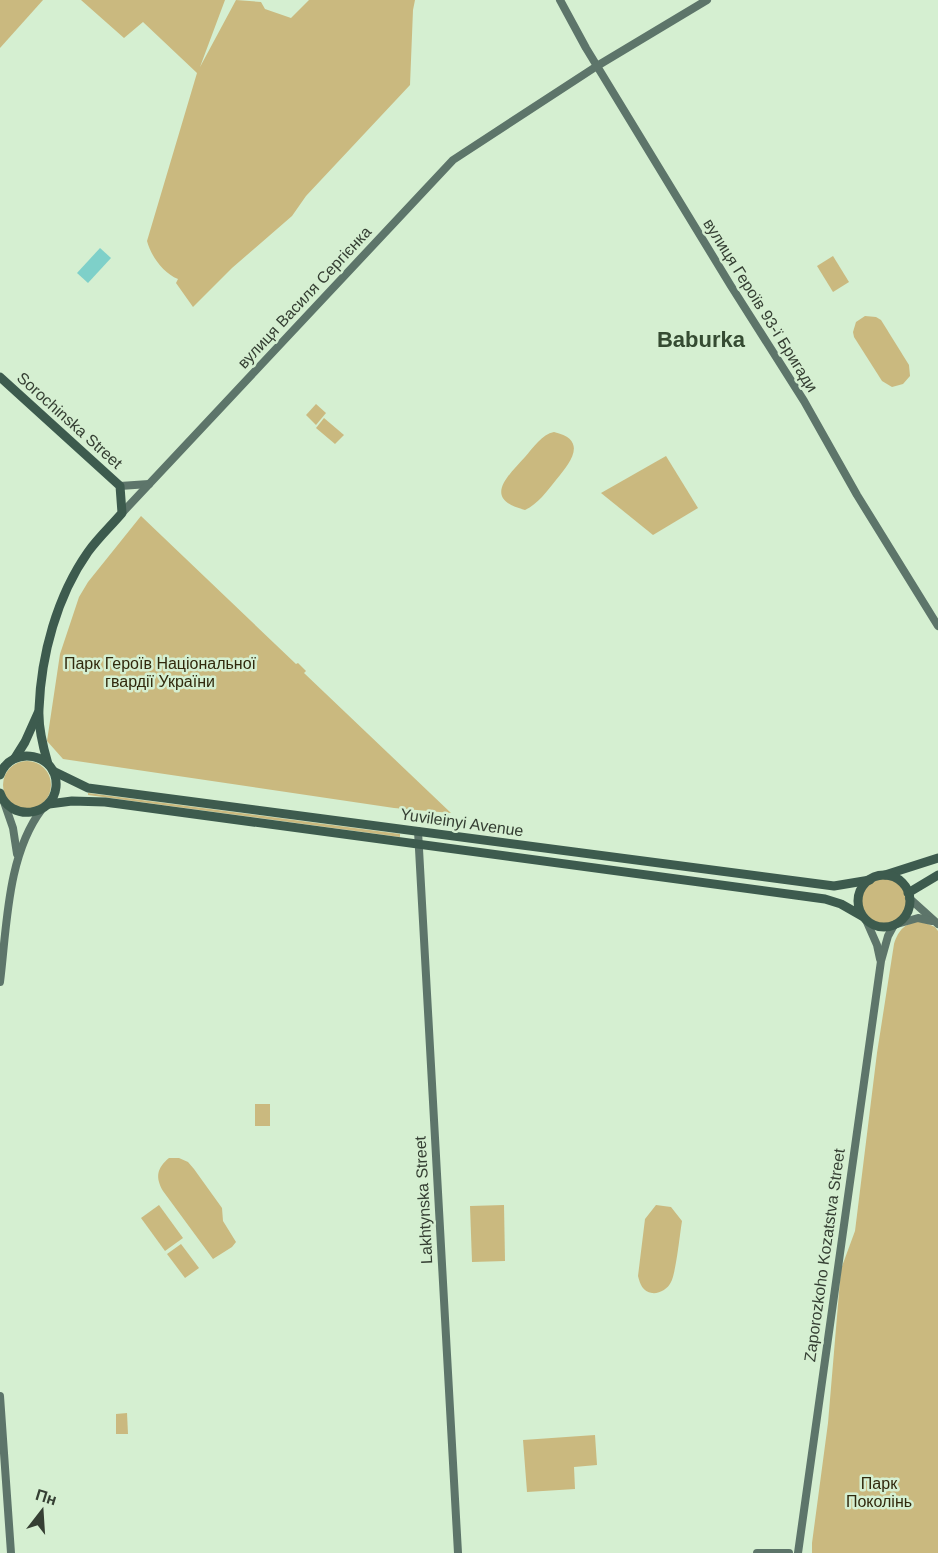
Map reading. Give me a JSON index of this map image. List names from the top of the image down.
{
  "streets": {
    "main road": ["вулиця Василя Сергієнка", "Sorochinska Street", "Yuvileinyi Avenue"],
    "street": ["вулиця Героїв 93-ї Бригади", "Lakhtynska Street", "Zaporozkoho Kozatstva Street"]
  },
  "crossings": [
    ["вулиця Василя Сергієнка", "вулиця Героїв 93-ї Бригади"],
    ["вулиця Василя Сергієнка", "Yuvileinyi Avenue"],
    ["Yuvileinyi Avenue", "Lakhtynska Street"],
    ["Yuvileinyi Avenue", "Zaporozkoho Kozatstva Street"]
  ],
  "districts": ["Baburka"],
  "parks": ["Парк Героїв Національної гвардії України", "Парк Поколінь"],
  "north": "top"
}
